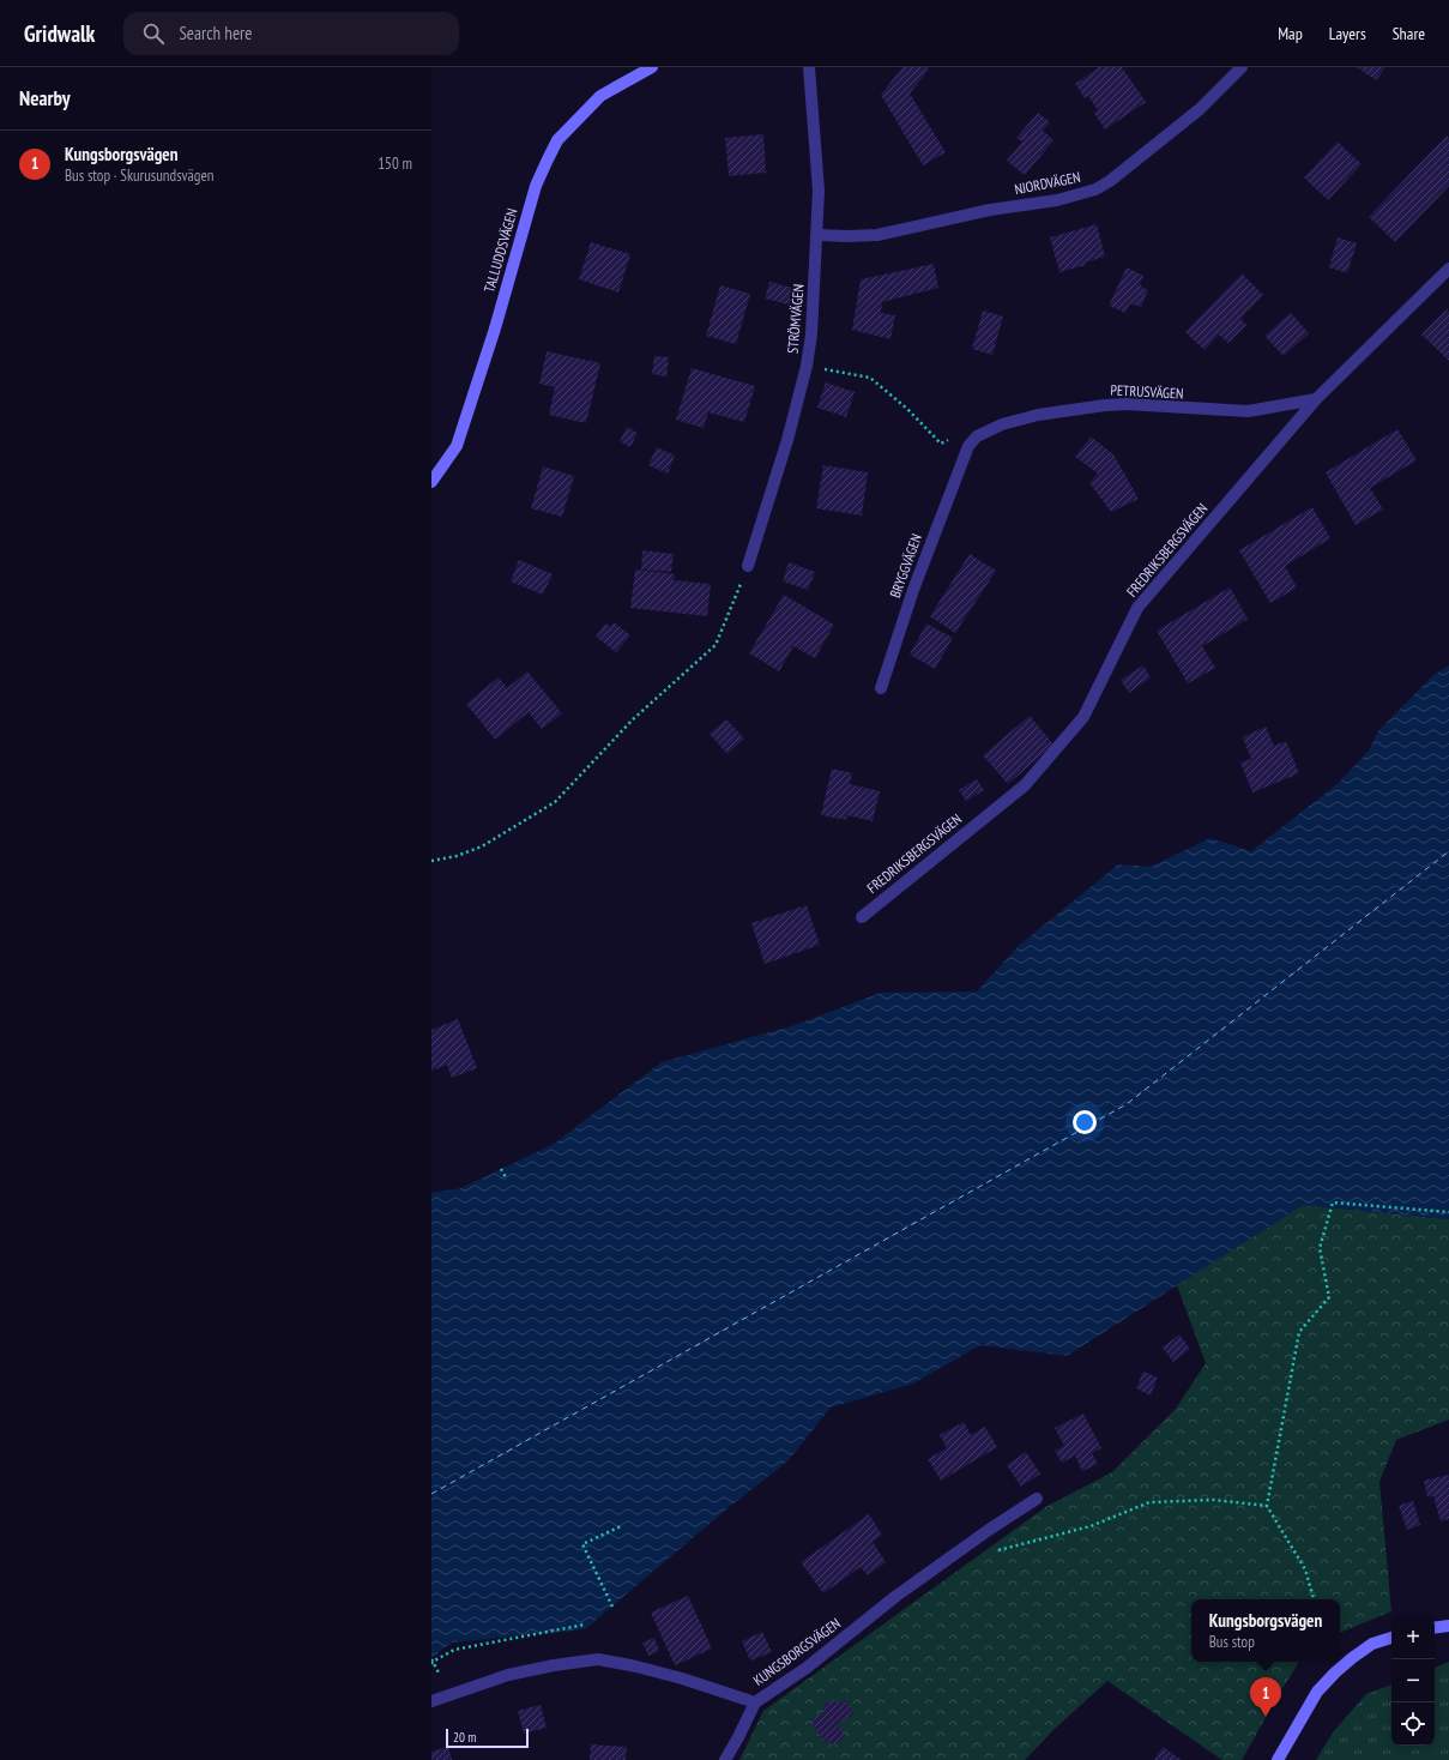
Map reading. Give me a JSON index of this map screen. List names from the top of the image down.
{
  "streets": {
    "street": [
      "NJORDVÄGEN",
      "TALLUDDSVÄGEN",
      "STRÖMVÄGEN",
      "PETRUSVÄGEN",
      "FREDRIKSBERGSVÄGEN",
      "BRYGGVÄGEN",
      "KUNGSBORGSVÄGEN"
    ]
  },
  "crossings": [
    ["NJORDVÄGEN", "STRÖMVÄGEN"],
    ["PETRUSVÄGEN", "FREDRIKSBERGSVÄGEN"],
    ["PETRUSVÄGEN", "BRYGGVÄGEN"]
  ],
  "scale_bar": "20 m",
  "page": {
    "header": "Gridwalk",
    "search": "Search here",
    "nav": ["Map", "Layers", "Share"],
    "heading": "Nearby",
    "list": [
      {
        "mark": "1",
        "name": "Kungsborgsvägen",
        "note": "Bus stop · Skurusundsvägen",
        "value": "150 m"
      }
    ],
    "popup": ["Kungsborgsvägen", "Bus stop"],
    "map_buttons": ["+", "−"],
    "pins": "1",
    "scale": "20 m"
  }
}
